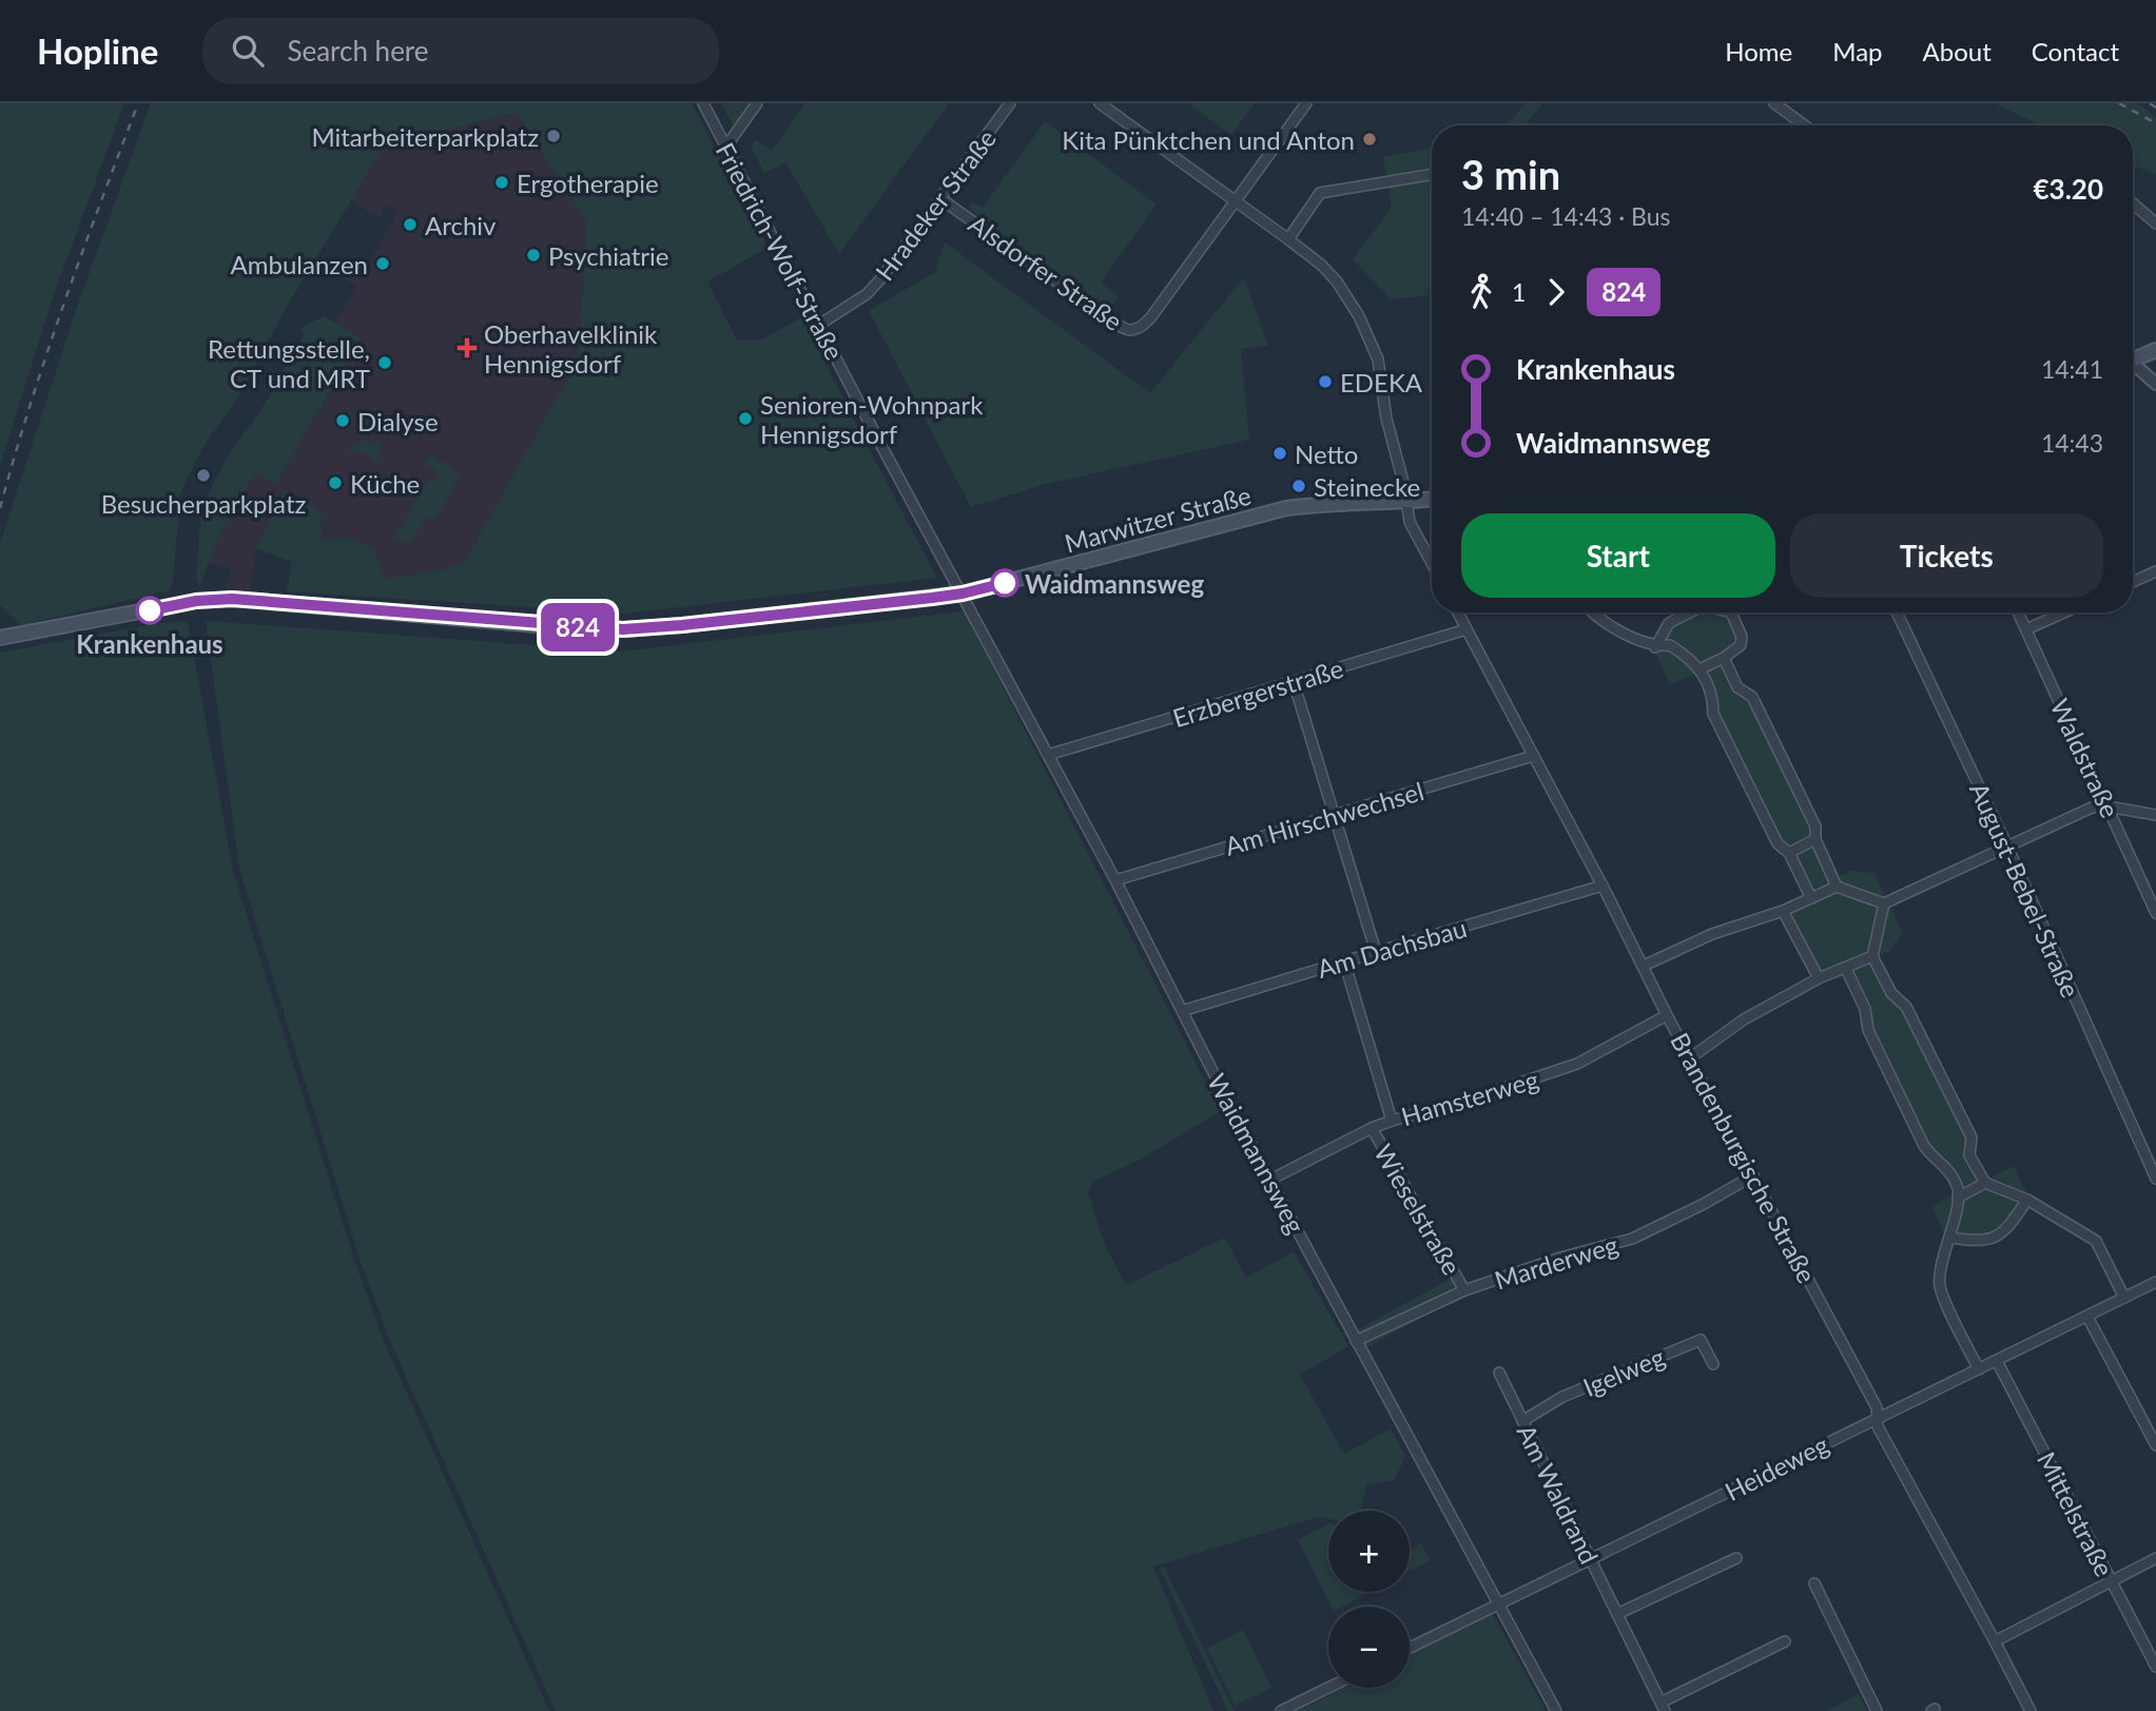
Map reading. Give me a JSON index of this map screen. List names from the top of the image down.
{
  "streets": {
    "main road": ["Marwitzer Straße"],
    "street": [
      "Hradeker Straße",
      "Friedrich-Wolf-Straße",
      "Alsdorfer Straße",
      "Erzbergerstraße",
      "Waldstraße",
      "Am Hirschwechsel",
      "August-Bebel-Straße",
      "Am Dachsbau",
      "Hamsterweg",
      "Waidmannsweg",
      "Brandenburgische Straße",
      "Wieselstraße",
      "Marderweg",
      "Igelweg",
      "Heideweg",
      "Am Waldrand",
      "Mittelstraße"
    ]
  },
  "crossings": [
    ["Hradeker Straße", "Friedrich-Wolf-Straße"],
    ["Hradeker Straße", "Alsdorfer Straße"],
    ["Friedrich-Wolf-Straße", "Marwitzer Straße"],
    ["Friedrich-Wolf-Straße", "Waidmannsweg"],
    ["Marwitzer Straße", "Waidmannsweg"],
    ["Erzbergerstraße", "Waidmannsweg"],
    ["Erzbergerstraße", "Brandenburgische Straße"],
    ["Am Hirschwechsel", "Waidmannsweg"],
    ["Am Hirschwechsel", "Brandenburgische Straße"],
    ["Am Dachsbau", "Waidmannsweg"],
    ["Am Dachsbau", "Brandenburgische Straße"],
    ["Hamsterweg", "Waidmannsweg"],
    ["Hamsterweg", "Brandenburgische Straße"],
    ["Hamsterweg", "Wieselstraße"],
    ["Waidmannsweg", "Marderweg"],
    ["Waidmannsweg", "Heideweg"],
    ["Brandenburgische Straße", "Marderweg"],
    ["Brandenburgische Straße", "Heideweg"],
    ["Wieselstraße", "Marderweg"],
    ["Igelweg", "Am Waldrand"],
    ["Heideweg", "Am Waldrand"],
    ["Heideweg", "Mittelstraße"]
  ],
  "places": {
    "other": [
      "Mitarbeiterparkplatz",
      "Kita Pünktchen und Anton",
      "Ergotherapie",
      "Archiv",
      "Psychiatrie",
      "Ambulanzen",
      "Rettungsstelle, CT und MRT",
      "EDEKA",
      "Senioren-Wohnpark Hennigsdorf",
      "Dialyse",
      "Netto",
      "Besucherparkplatz",
      "Küche",
      "Steinecke",
      "Waidmannsweg",
      "Krankenhaus"
    ],
    "health": ["Oberhavelklinik Hennigsdorf"]
  },
  "lines": ["bus line 824"],
  "page": {
    "header": "Hopline",
    "search": "Search here",
    "nav": [
      "Home",
      "Map",
      "About",
      "Contact"
    ],
    "on_map": "824",
    "heading": ["3 min", "14:40 – 14:43 · Bus", "€3.20"],
    "legs": ["1", "824"],
    "list": [
      {
        "name": "Krankenhaus",
        "value": "14:41"
      },
      {
        "name": "Waidmannsweg",
        "value": "14:43"
      }
    ],
    "buttons": ["Start", "Tickets"],
    "map_buttons": ["+", "−"]
  }
}
